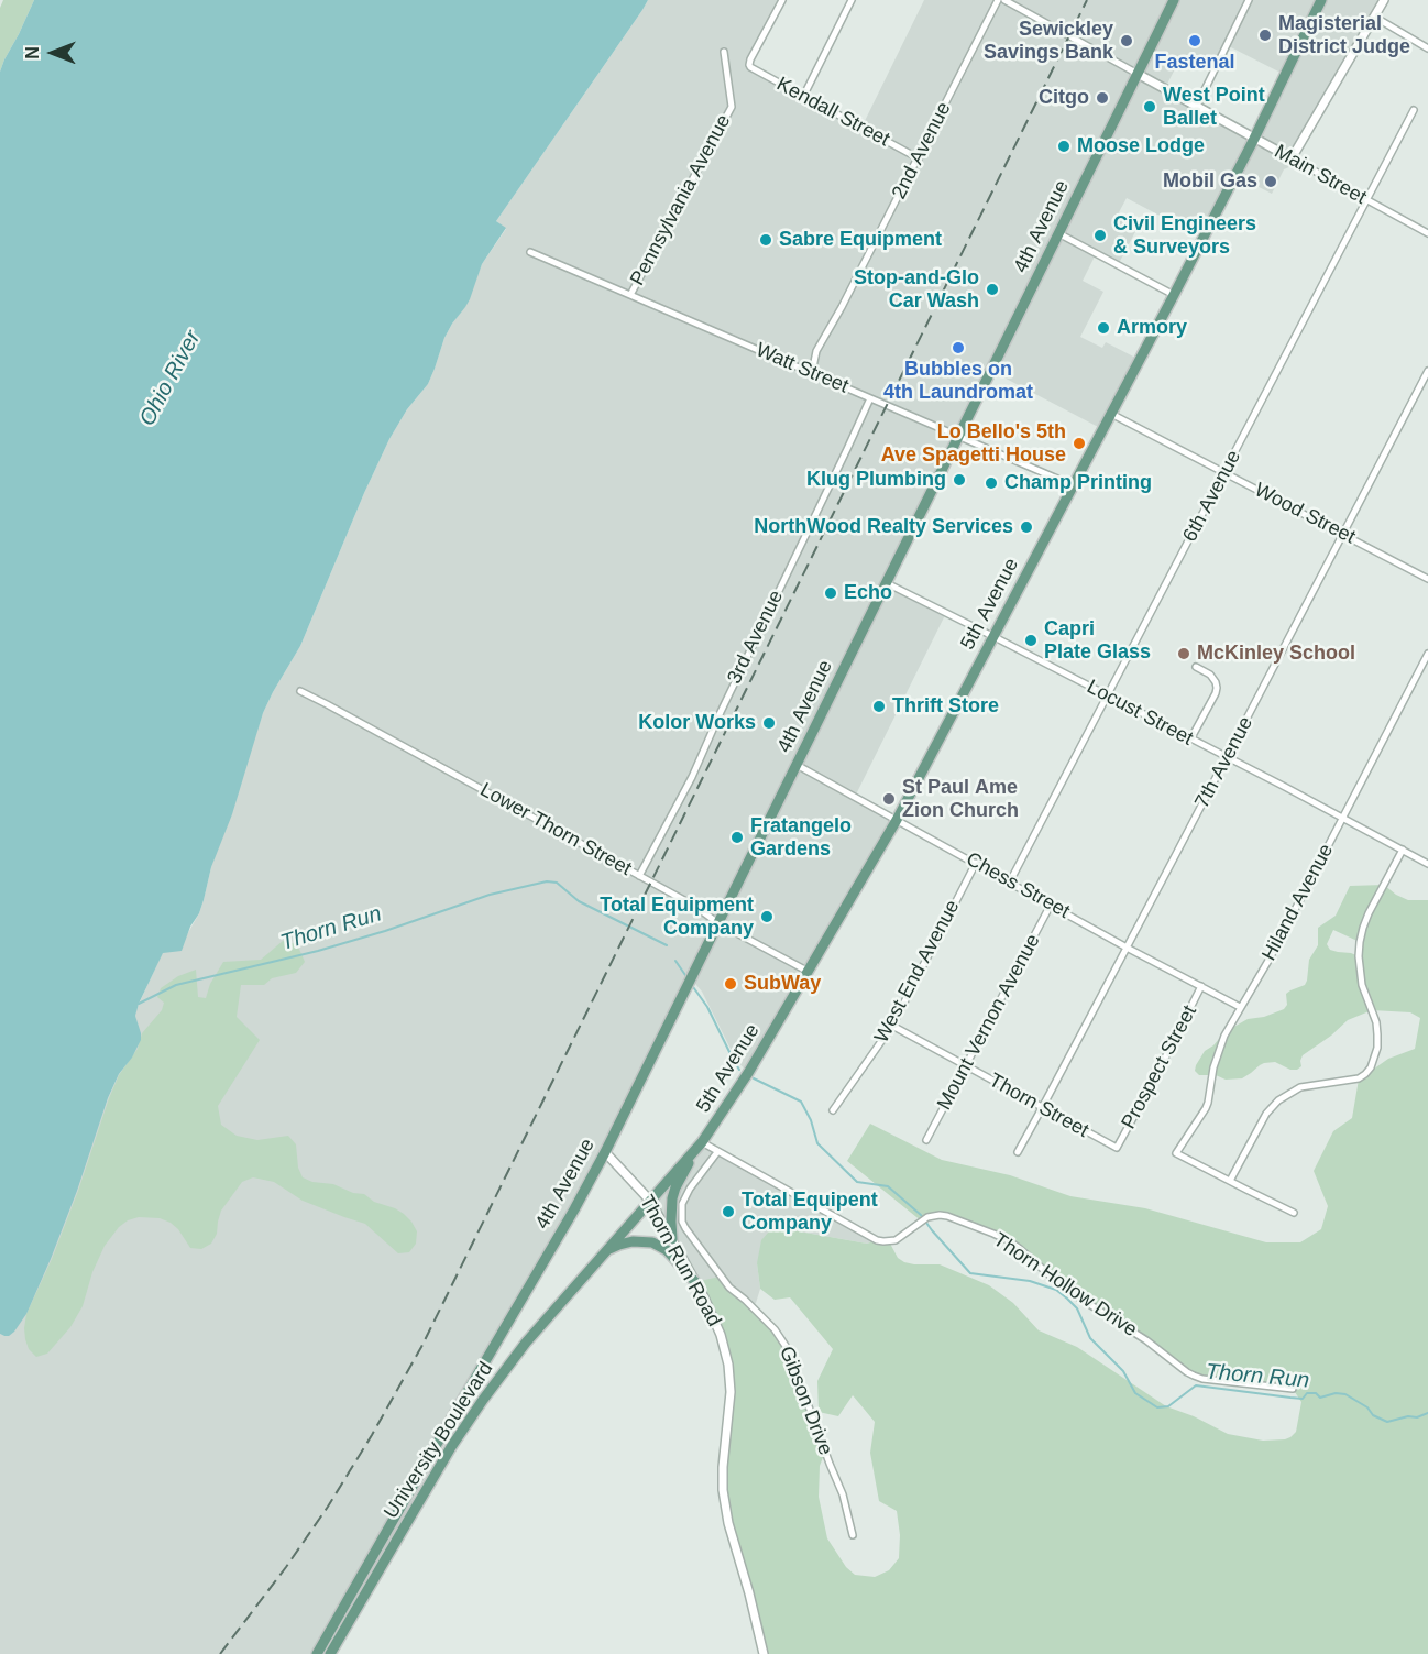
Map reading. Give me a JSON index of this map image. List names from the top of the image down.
{
  "streets": {
    "main road": ["4th Avenue", "5th Avenue", "University Boulevard"],
    "street": [
      "Kendall Street",
      "2nd Avenue",
      "Main Street",
      "Pennsylvania Avenue",
      "Watt Street",
      "6th Avenue",
      "Wood Street",
      "3rd Avenue",
      "Locust Street",
      "7th Avenue",
      "Lower Thorn Street",
      "Chess Street",
      "Hiland Avenue",
      "West End Avenue",
      "Mount Vernon Avenue",
      "Prospect Street",
      "Thorn Street",
      "Thorn Run Road",
      "Thorn Hollow Drive",
      "Gibson Drive"
    ]
  },
  "crossings": [
    ["Kendall Street", "2nd Avenue"],
    ["2nd Avenue", "Watt Street"],
    ["Main Street", "4th Avenue"],
    ["Main Street", "6th Avenue"],
    ["Main Street", "5th Avenue"],
    ["Pennsylvania Avenue", "Watt Street"],
    ["4th Avenue", "Watt Street"],
    ["4th Avenue", "Locust Street"],
    ["4th Avenue", "Lower Thorn Street"],
    ["4th Avenue", "Chess Street"],
    ["4th Avenue", "Thorn Run Road"],
    ["4th Avenue", "University Boulevard"],
    ["Watt Street", "5th Avenue"],
    ["Watt Street", "3rd Avenue"],
    ["6th Avenue", "Wood Street"],
    ["6th Avenue", "Locust Street"],
    ["6th Avenue", "Chess Street"],
    ["Wood Street", "5th Avenue"],
    ["Wood Street", "7th Avenue"],
    ["5th Avenue", "Locust Street"],
    ["5th Avenue", "Lower Thorn Street"],
    ["5th Avenue", "Chess Street"],
    ["5th Avenue", "Thorn Run Road"],
    ["5th Avenue", "Thorn Hollow Drive"],
    ["5th Avenue", "University Boulevard"],
    ["3rd Avenue", "Lower Thorn Street"],
    ["Locust Street", "7th Avenue"],
    ["Locust Street", "Hiland Avenue"],
    ["7th Avenue", "Chess Street"],
    ["7th Avenue", "Thorn Street"],
    ["Chess Street", "Hiland Avenue"],
    ["Chess Street", "West End Avenue"],
    ["Chess Street", "Mount Vernon Avenue"],
    ["Chess Street", "Prospect Street"],
    ["West End Avenue", "Thorn Street"],
    ["Mount Vernon Avenue", "Thorn Street"],
    ["Prospect Street", "Thorn Street"],
    ["Thorn Run Road", "University Boulevard"],
    ["Thorn Hollow Drive", "Gibson Drive"]
  ],
  "water": ["Ohio River", "Thorn Run"],
  "places": [
    "Magisterial District Judge",
    "Sewickley Savings Bank",
    "Fastenal",
    "Citgo",
    "West Point Ballet",
    "Moose Lodge",
    "Mobil Gas",
    "Civil Engineers & Surveyors",
    "Sabre Equipment",
    "Stop-and-Glo Car Wash",
    "Armory",
    "Bubbles on 4th Laundromat",
    "Lo Bello's 5th Ave Spagetti House",
    "Klug Plumbing",
    "Champ Printing",
    "NorthWood Realty Services",
    "Echo",
    "Capri Plate Glass",
    "McKinley School",
    "Thrift Store",
    "Kolor Works",
    "St Paul Ame Zion Church",
    "Fratangelo Gardens",
    "Total Equipment Company",
    "SubWay",
    "Total Equipent Company"
  ],
  "north": "left"
}
